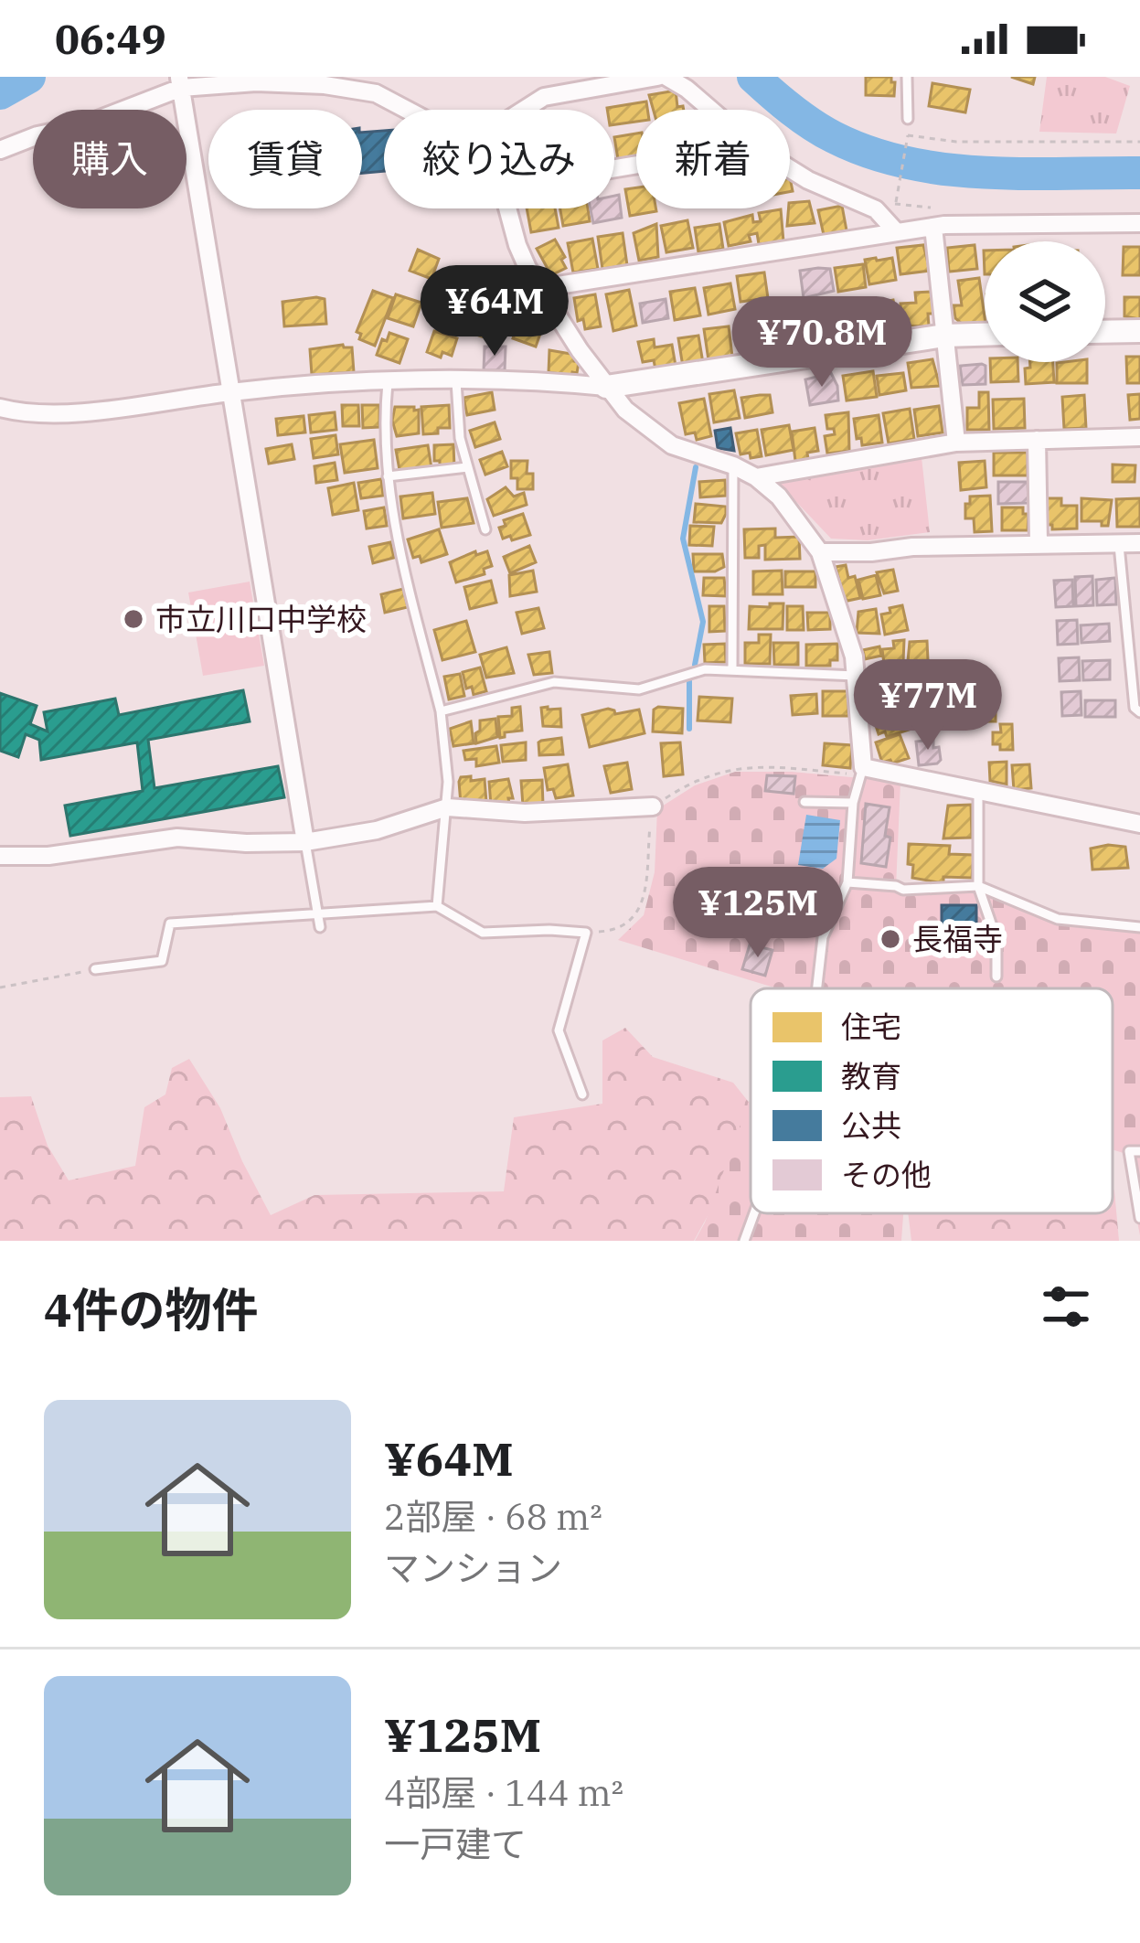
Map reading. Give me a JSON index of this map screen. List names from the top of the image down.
{
  "places": ["市立川口中学校", "長福寺"],
  "legend": [
    "住宅",
    "教育",
    "公共",
    "その他"
  ],
  "page": {
    "status": "06:49",
    "chip": [
      "購入",
      "賃貸",
      "絞り込み",
      "新着"
    ],
    "price": [
      "¥64M",
      "¥70.8M",
      "¥77M",
      "¥125M"
    ],
    "heading": "4件の物件",
    "list": [
      {
        "name": "¥64M",
        "note": "2部屋 · 68 m² · マンション"
      },
      {
        "name": "¥125M",
        "note": "4部屋 · 144 m² · 一戸建て"
      }
    ]
  }
}
